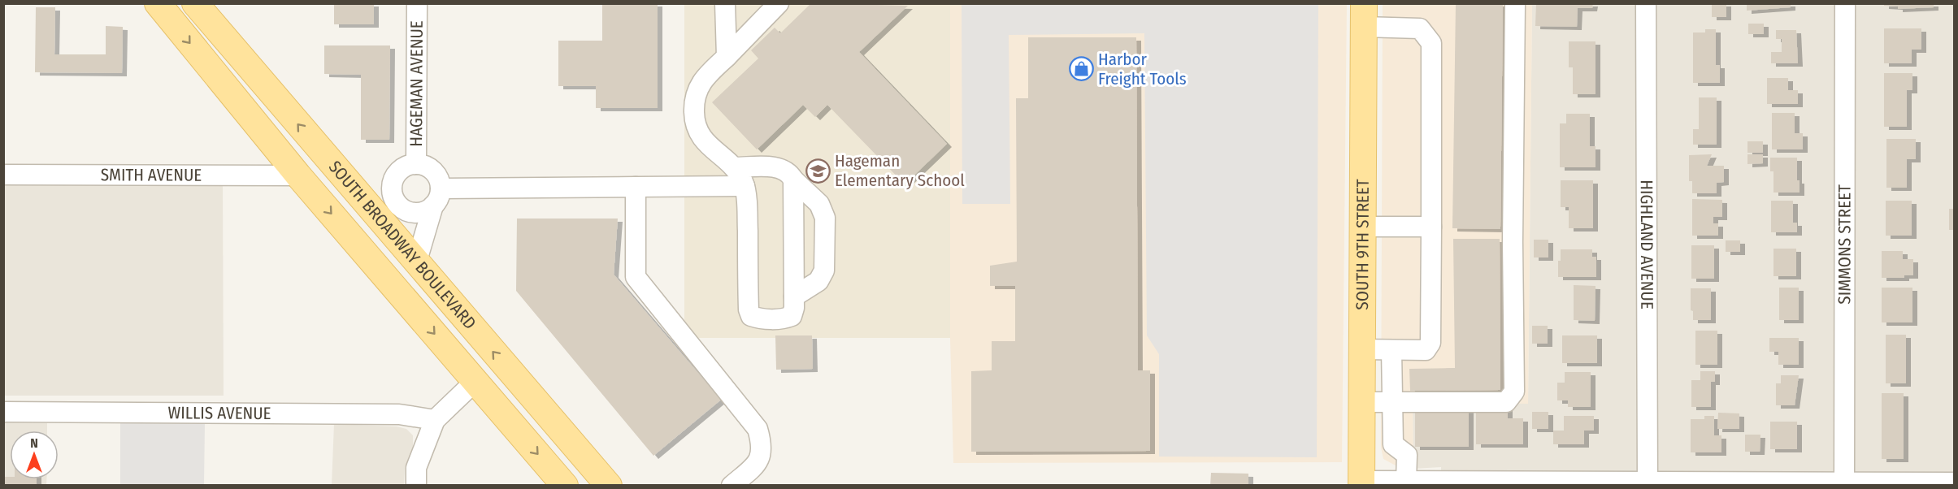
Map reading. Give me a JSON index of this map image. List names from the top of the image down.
{
  "streets": {
    "main road": ["SOUTH 9TH STREET", "SOUTH BROADWAY BOULEVARD"],
    "street": [
      "HAGEMAN AVENUE",
      "SMITH AVENUE",
      "HIGHLAND AVENUE",
      "SIMMONS STREET",
      "WILLIS AVENUE"
    ]
  },
  "crossings": [
    ["SMITH AVENUE", "SOUTH BROADWAY BOULEVARD"]
  ],
  "places": {
    "shop": ["Harbor Freight Tools"],
    "school or university": ["Hageman Elementary School"]
  },
  "north": "top"
}
